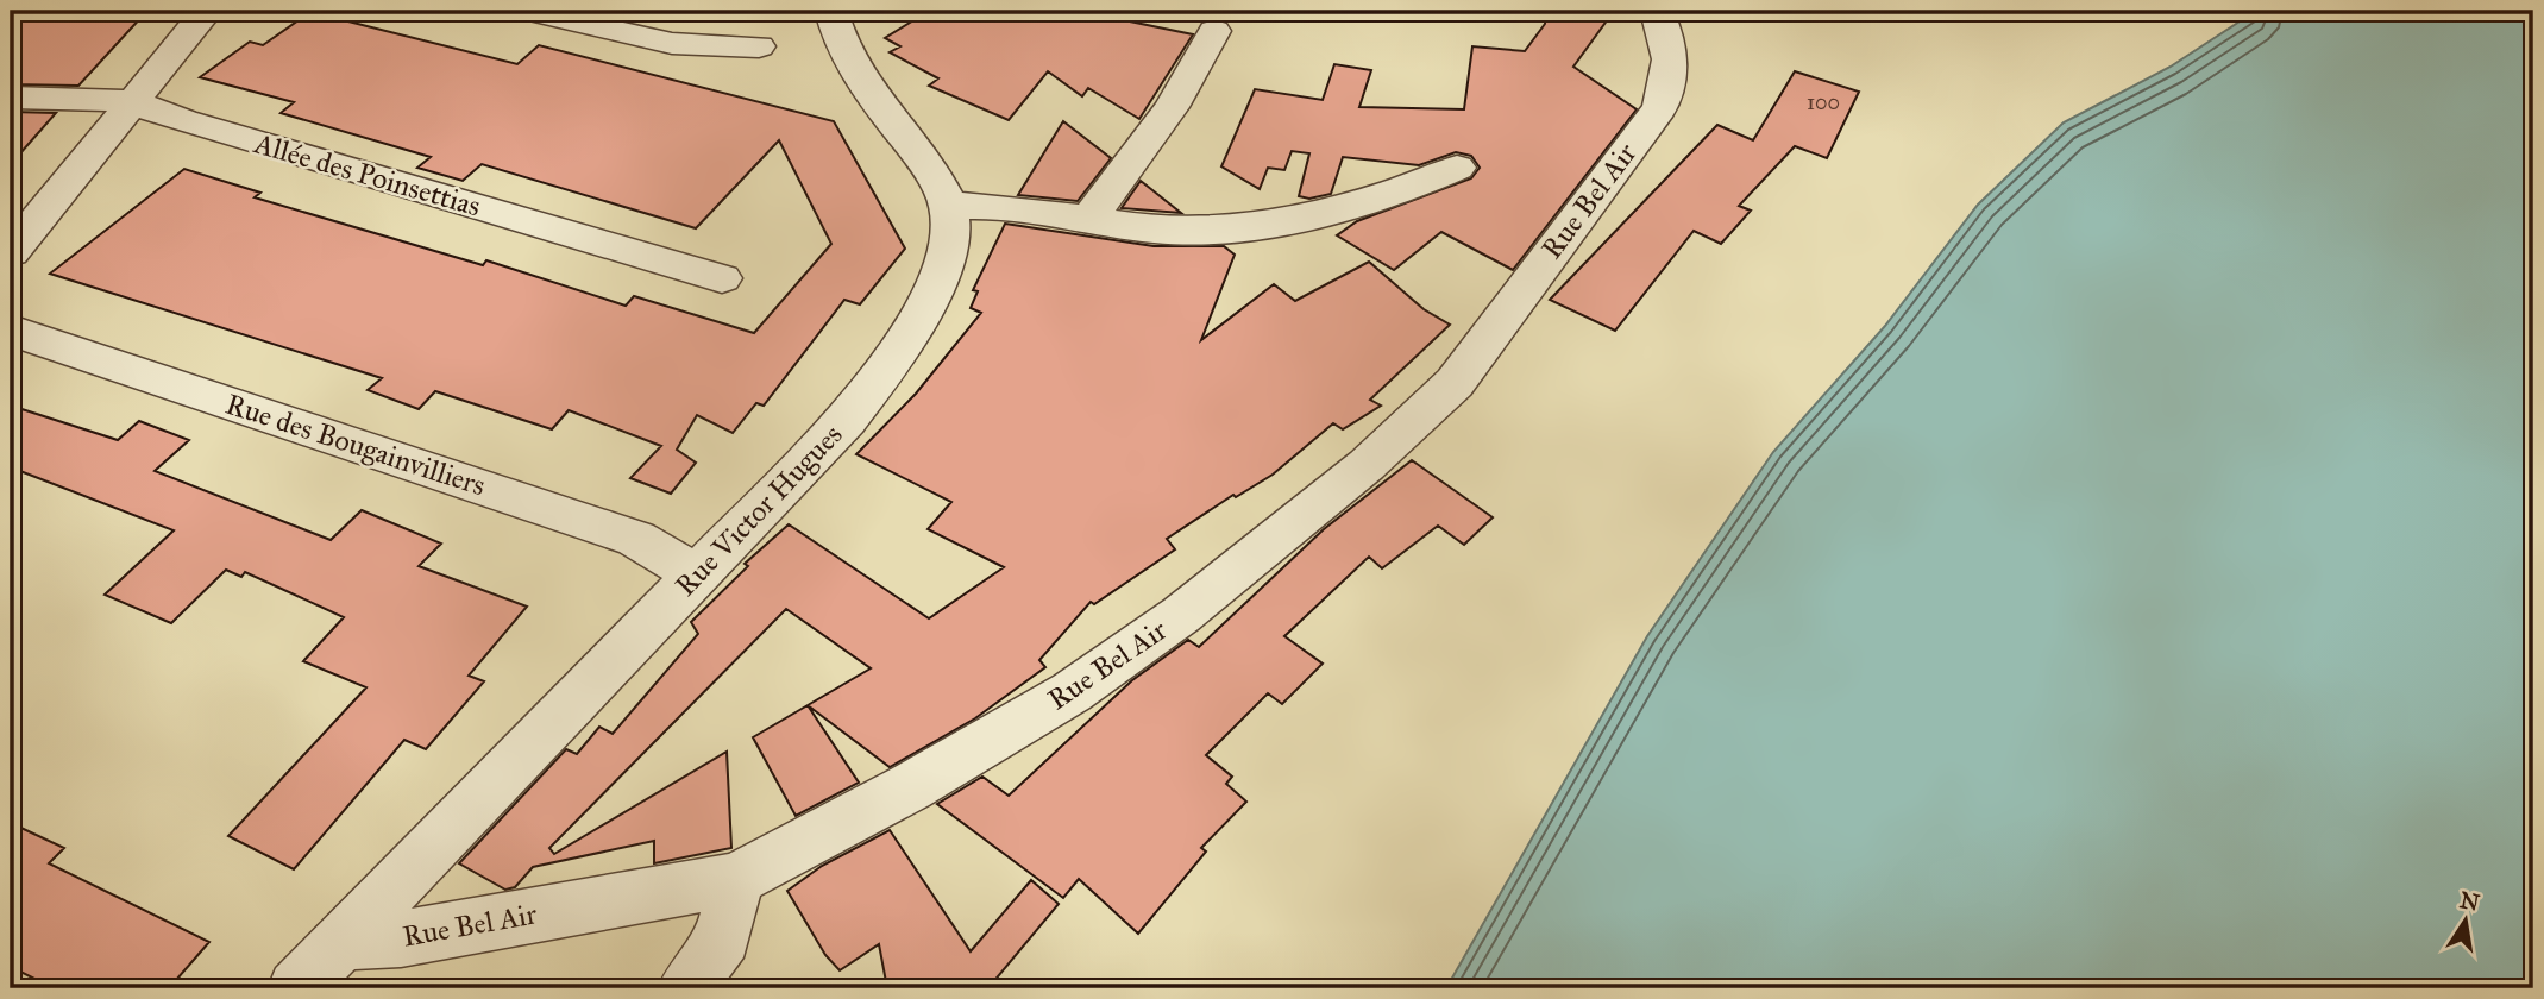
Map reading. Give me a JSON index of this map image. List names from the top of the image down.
{
  "streets": {
    "street": [
      "Allée des Poinsettias",
      "Rue Bel Air",
      "Rue des Bougainvilliers",
      "Rue Victor Hugues"
    ]
  },
  "crossings": [
    ["Rue Bel Air", "Rue Victor Hugues"],
    ["Rue des Bougainvilliers", "Rue Victor Hugues"]
  ],
  "house_numbers": ["100"],
  "north": "top"
}
